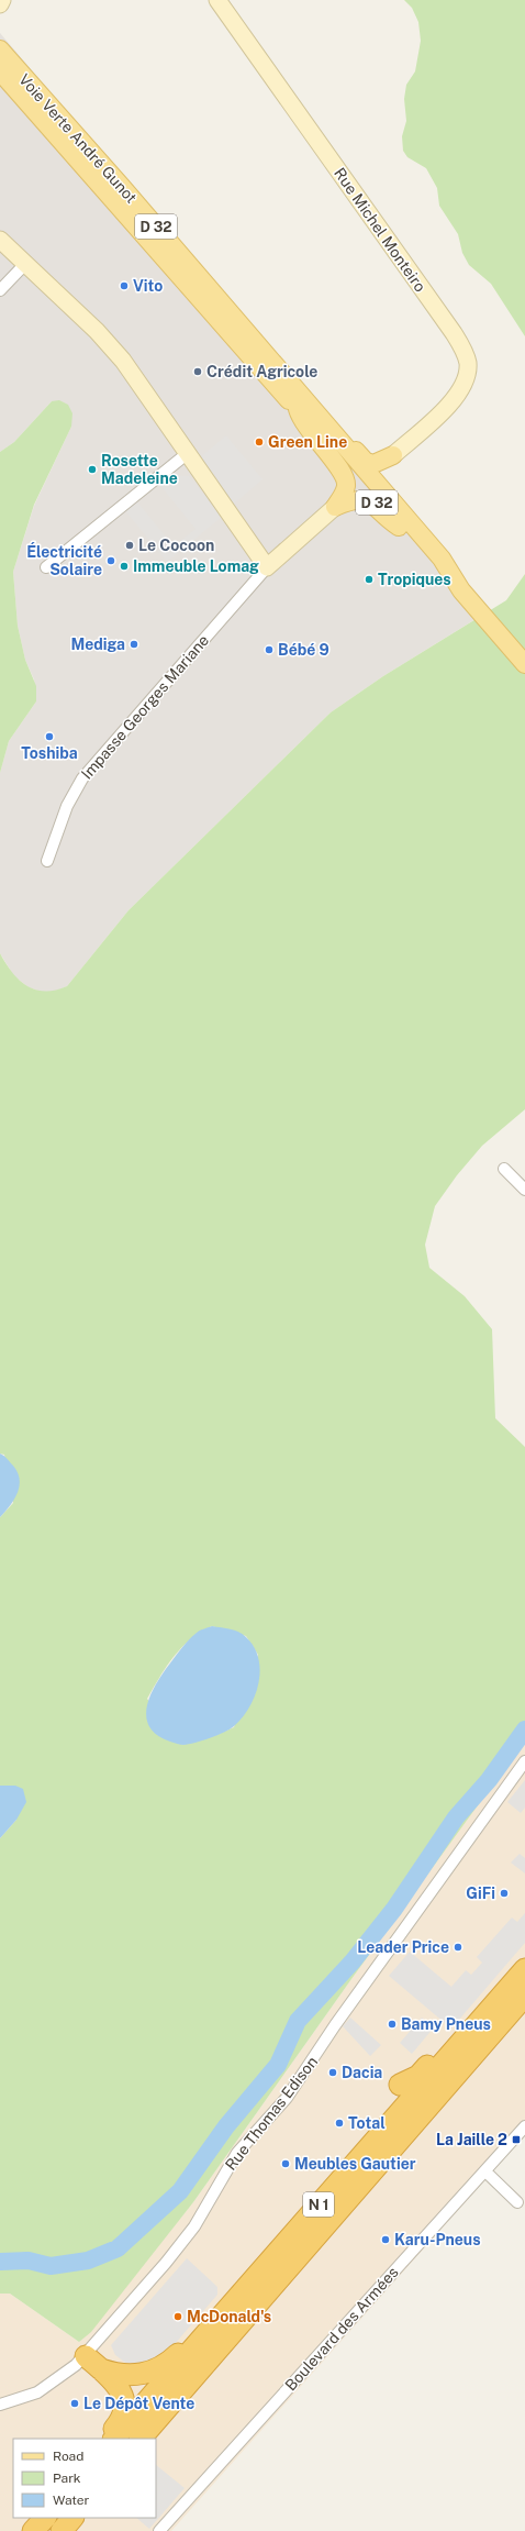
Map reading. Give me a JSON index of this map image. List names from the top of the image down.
{
  "streets": {
    "highway": ["N 1"],
    "main road": ["Voie Verte André Gunot", "D 32"],
    "street": [
      "Rue Michel Monteiro",
      "Impasse Georges Mariane",
      "Rue Thomas Edison",
      "Boulevard des Armées"
    ]
  },
  "places": {
    "other": [
      "Vito",
      "Crédit Agricole",
      "Green Line",
      "Rosette Madeleine",
      "Le Cocoon",
      "Électricité Solaire",
      "Immeuble Lomag",
      "Tropiques",
      "Mediga",
      "Bébé 9",
      "Toshiba",
      "GiFi",
      "Leader Price",
      "Bamy Pneus",
      "Dacia",
      "Total",
      "Meubles Gautier",
      "Karu-Pneus",
      "McDonald's",
      "Le Dépôt Vente"
    ],
    "transit": ["La Jaille 2"]
  },
  "legend": ["Road", "Park", "Water"]
}
